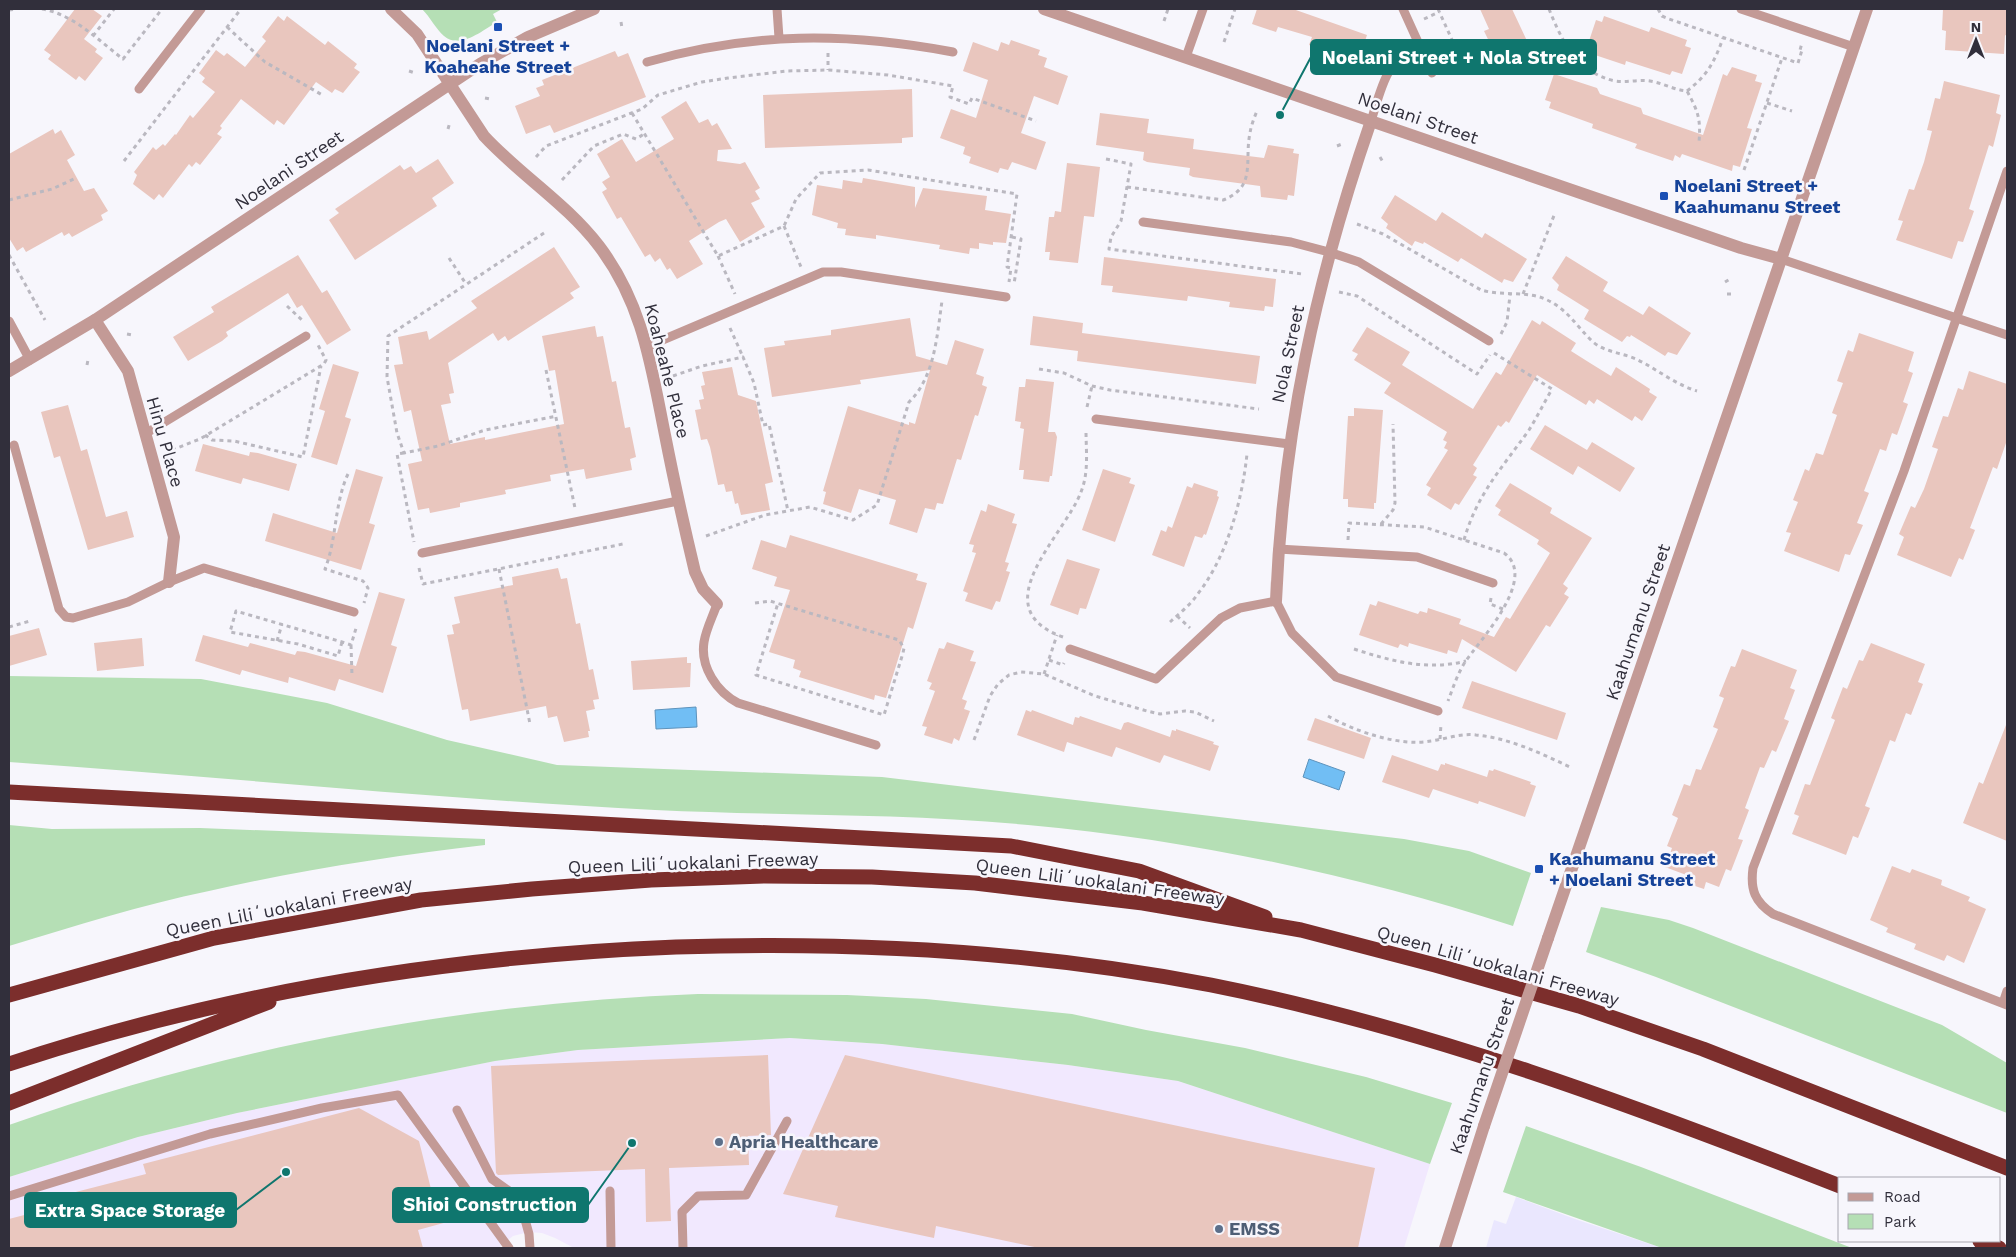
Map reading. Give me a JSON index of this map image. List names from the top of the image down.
{
  "streets": {
    "highway": ["Queen Liliʻuokalani Freeway"],
    "street": [
      "Noelani Street",
      "Nola Street",
      "Koaheahe Place",
      "Hinu Place",
      "Kaahumanu Street"
    ]
  },
  "crossings": [
    ["Noelani Street", "Nola Street"],
    ["Noelani Street", "Koaheahe Place"],
    ["Noelani Street", "Hinu Place"],
    ["Noelani Street", "Kaahumanu Street"]
  ],
  "places": {
    "transit": ["Noelani Street + Koaheahe Street", "Noelani Street + Kaahumanu Street", "Kaahumanu Street + Noelani Street"],
    "other": [
      "Noelani Street + Nola Street",
      "Apria Healthcare",
      "Shioi Construction",
      "Extra Space Storage",
      "EMSS"
    ]
  },
  "legend": ["Road", "Park"],
  "north": "top"
}
